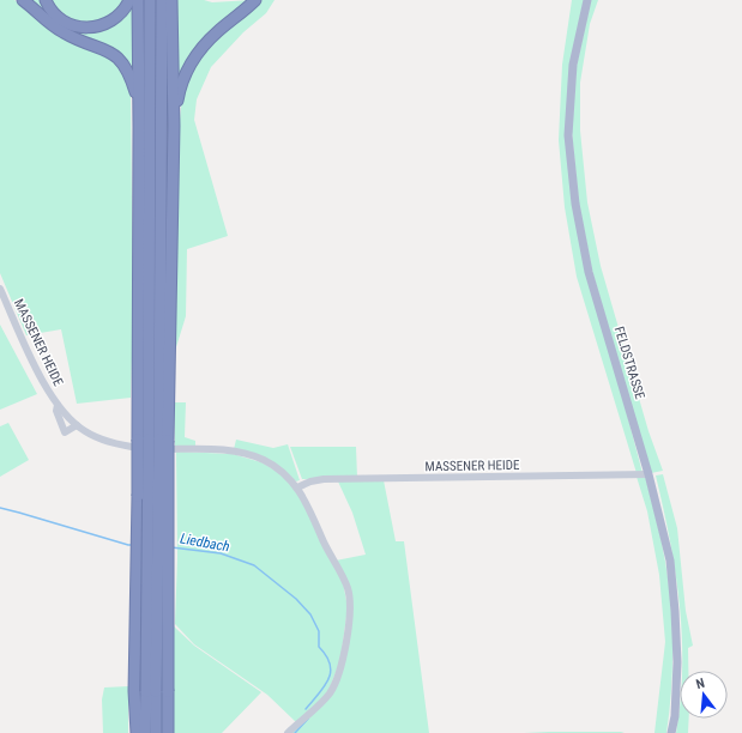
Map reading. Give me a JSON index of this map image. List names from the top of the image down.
{
  "streets": {
    "main road": ["FELDSTRASSE"],
    "street": ["MASSENER HEIDE"]
  },
  "crossings": [
    ["MASSENER HEIDE", "FELDSTRASSE"]
  ],
  "water": ["Liedbach"],
  "north": "top"
}
